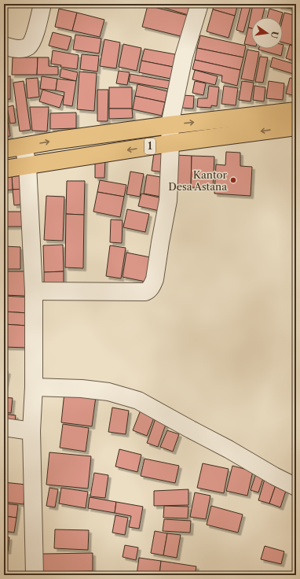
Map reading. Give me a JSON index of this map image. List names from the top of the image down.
{
  "streets": {
    "highway": ["1"]
  },
  "places": ["Kantor Desa Astana"],
  "north": "right"
}
